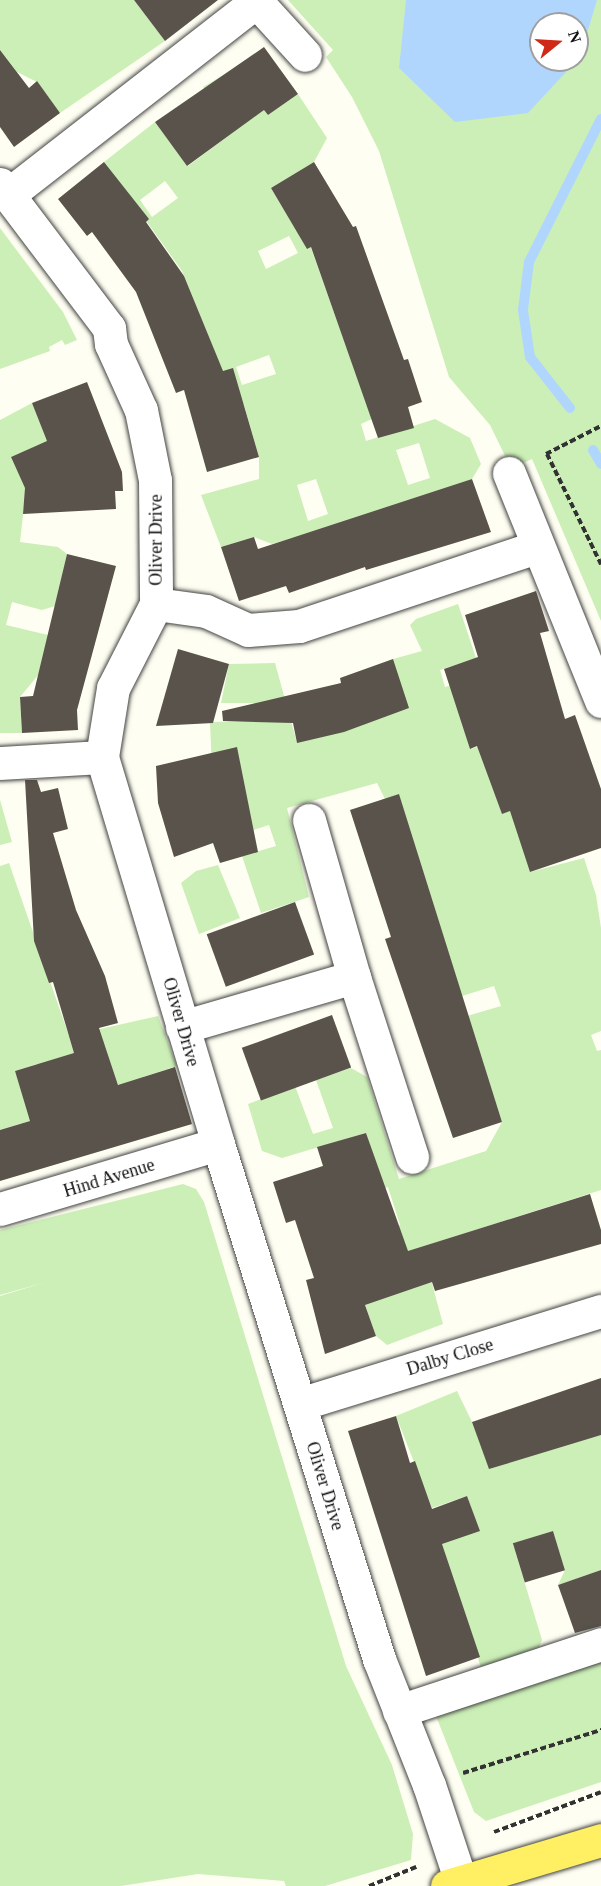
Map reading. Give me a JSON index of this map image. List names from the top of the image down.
{
  "streets": {
    "street": ["Oliver Drive", "Hind Avenue", "Dalby Close"]
  },
  "crossings": [
    ["Oliver Drive", "Hind Avenue"],
    ["Oliver Drive", "Dalby Close"]
  ],
  "north": "right"
}
